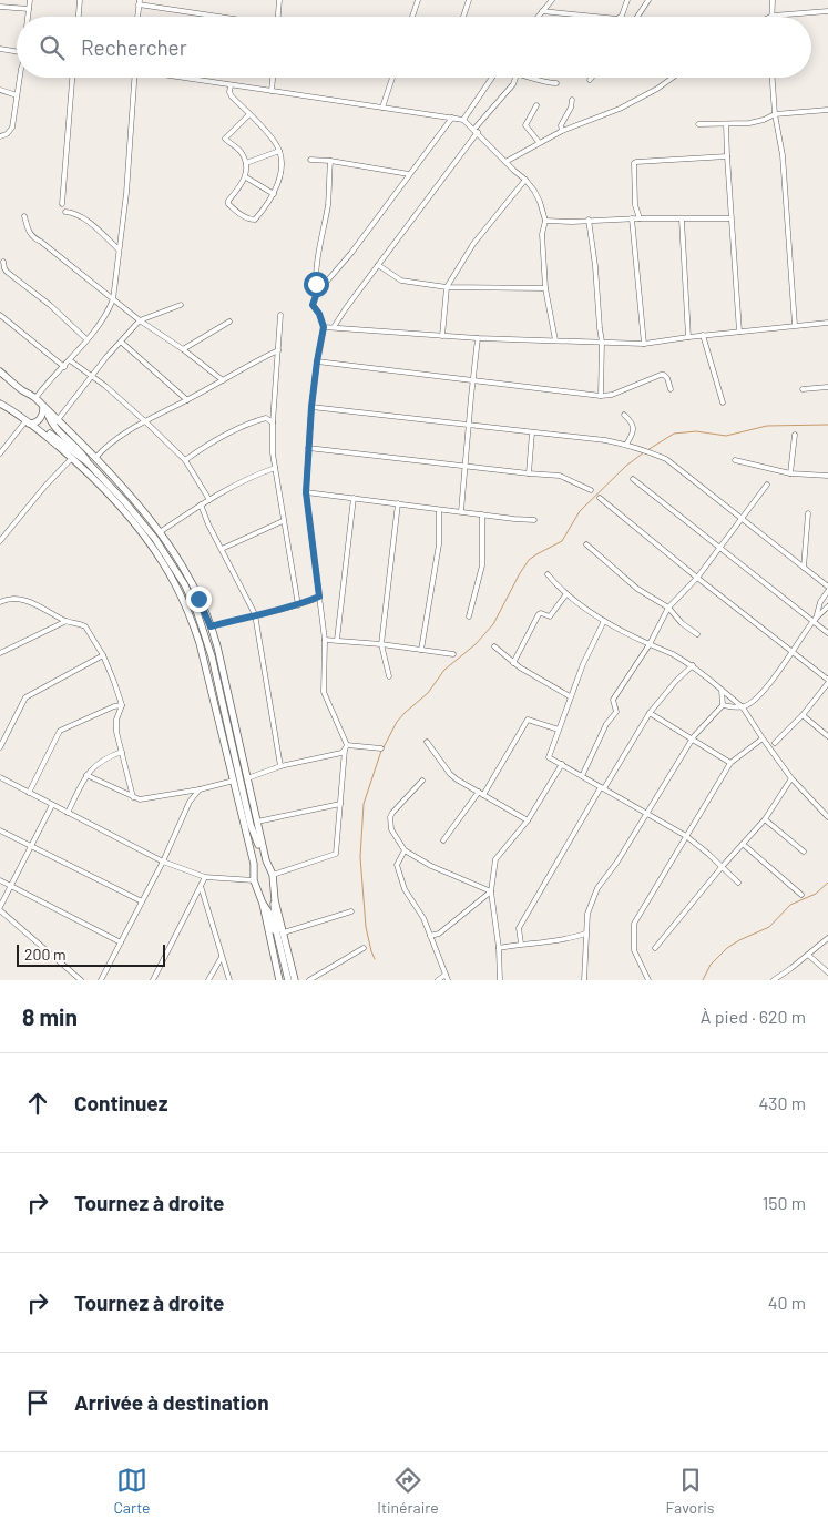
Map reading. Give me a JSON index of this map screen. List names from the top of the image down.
{
  "scale_bar": "200 m",
  "page": {
    "search": "Rechercher",
    "scale": "200 m",
    "heading": ["8 min", "À pied · 620 m"],
    "list": [
      ["Continuez", "430 m"],
      ["Tournez à droite", "150 m"],
      ["Tournez à droite", "40 m"],
      "Arrivée à destination"
    ],
    "nav": ["Carte", "Itinéraire", "Favoris"]
  }
}
